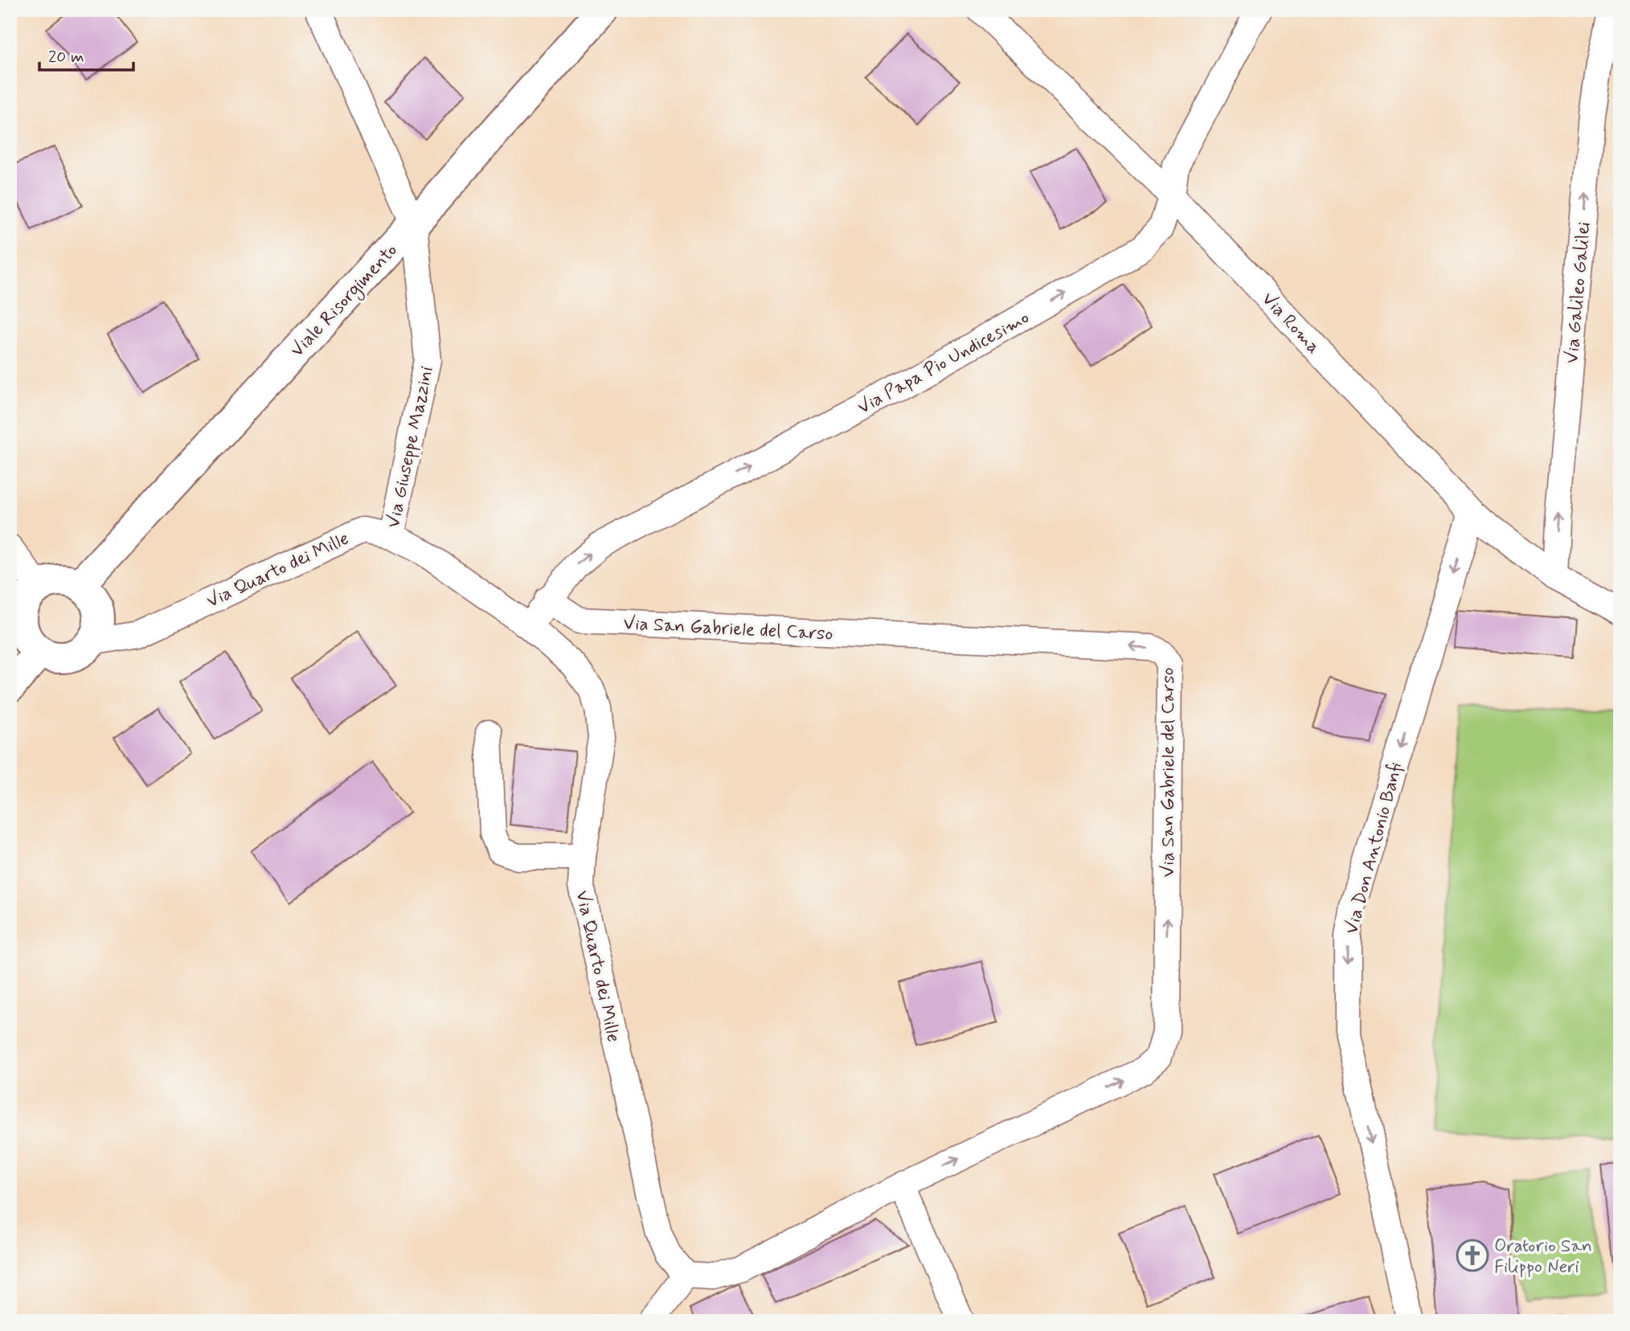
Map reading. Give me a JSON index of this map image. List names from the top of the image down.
{
  "streets": {
    "street": [
      "Via Galileo Galilei",
      "Viale Risorgimento",
      "Via Roma",
      "Via Papa Pio Undicesimo",
      "Via Giuseppe Mazzini",
      "Via Quarto dei Mille",
      "Via San Gabriele del Carso",
      "Via Don Antonio Banfi"
    ]
  },
  "crossings": [
    ["Via Galileo Galilei", "Via Roma"],
    ["Viale Risorgimento", "Via Giuseppe Mazzini"],
    ["Viale Risorgimento", "Via Quarto dei Mille"],
    ["Via Roma", "Via Papa Pio Undicesimo"],
    ["Via Roma", "Via Don Antonio Banfi"],
    ["Via Papa Pio Undicesimo", "Via Quarto dei Mille"],
    ["Via Papa Pio Undicesimo", "Via San Gabriele del Carso"],
    ["Via Giuseppe Mazzini", "Via Quarto dei Mille"]
  ],
  "one_way": ["Via Galileo Galilei", "Via Papa Pio Undicesimo", "Via Don Antonio Banfi"],
  "places": {
    "church": ["Oratorio San Filippo Neri"]
  },
  "scale_bar": "20 m"
}
